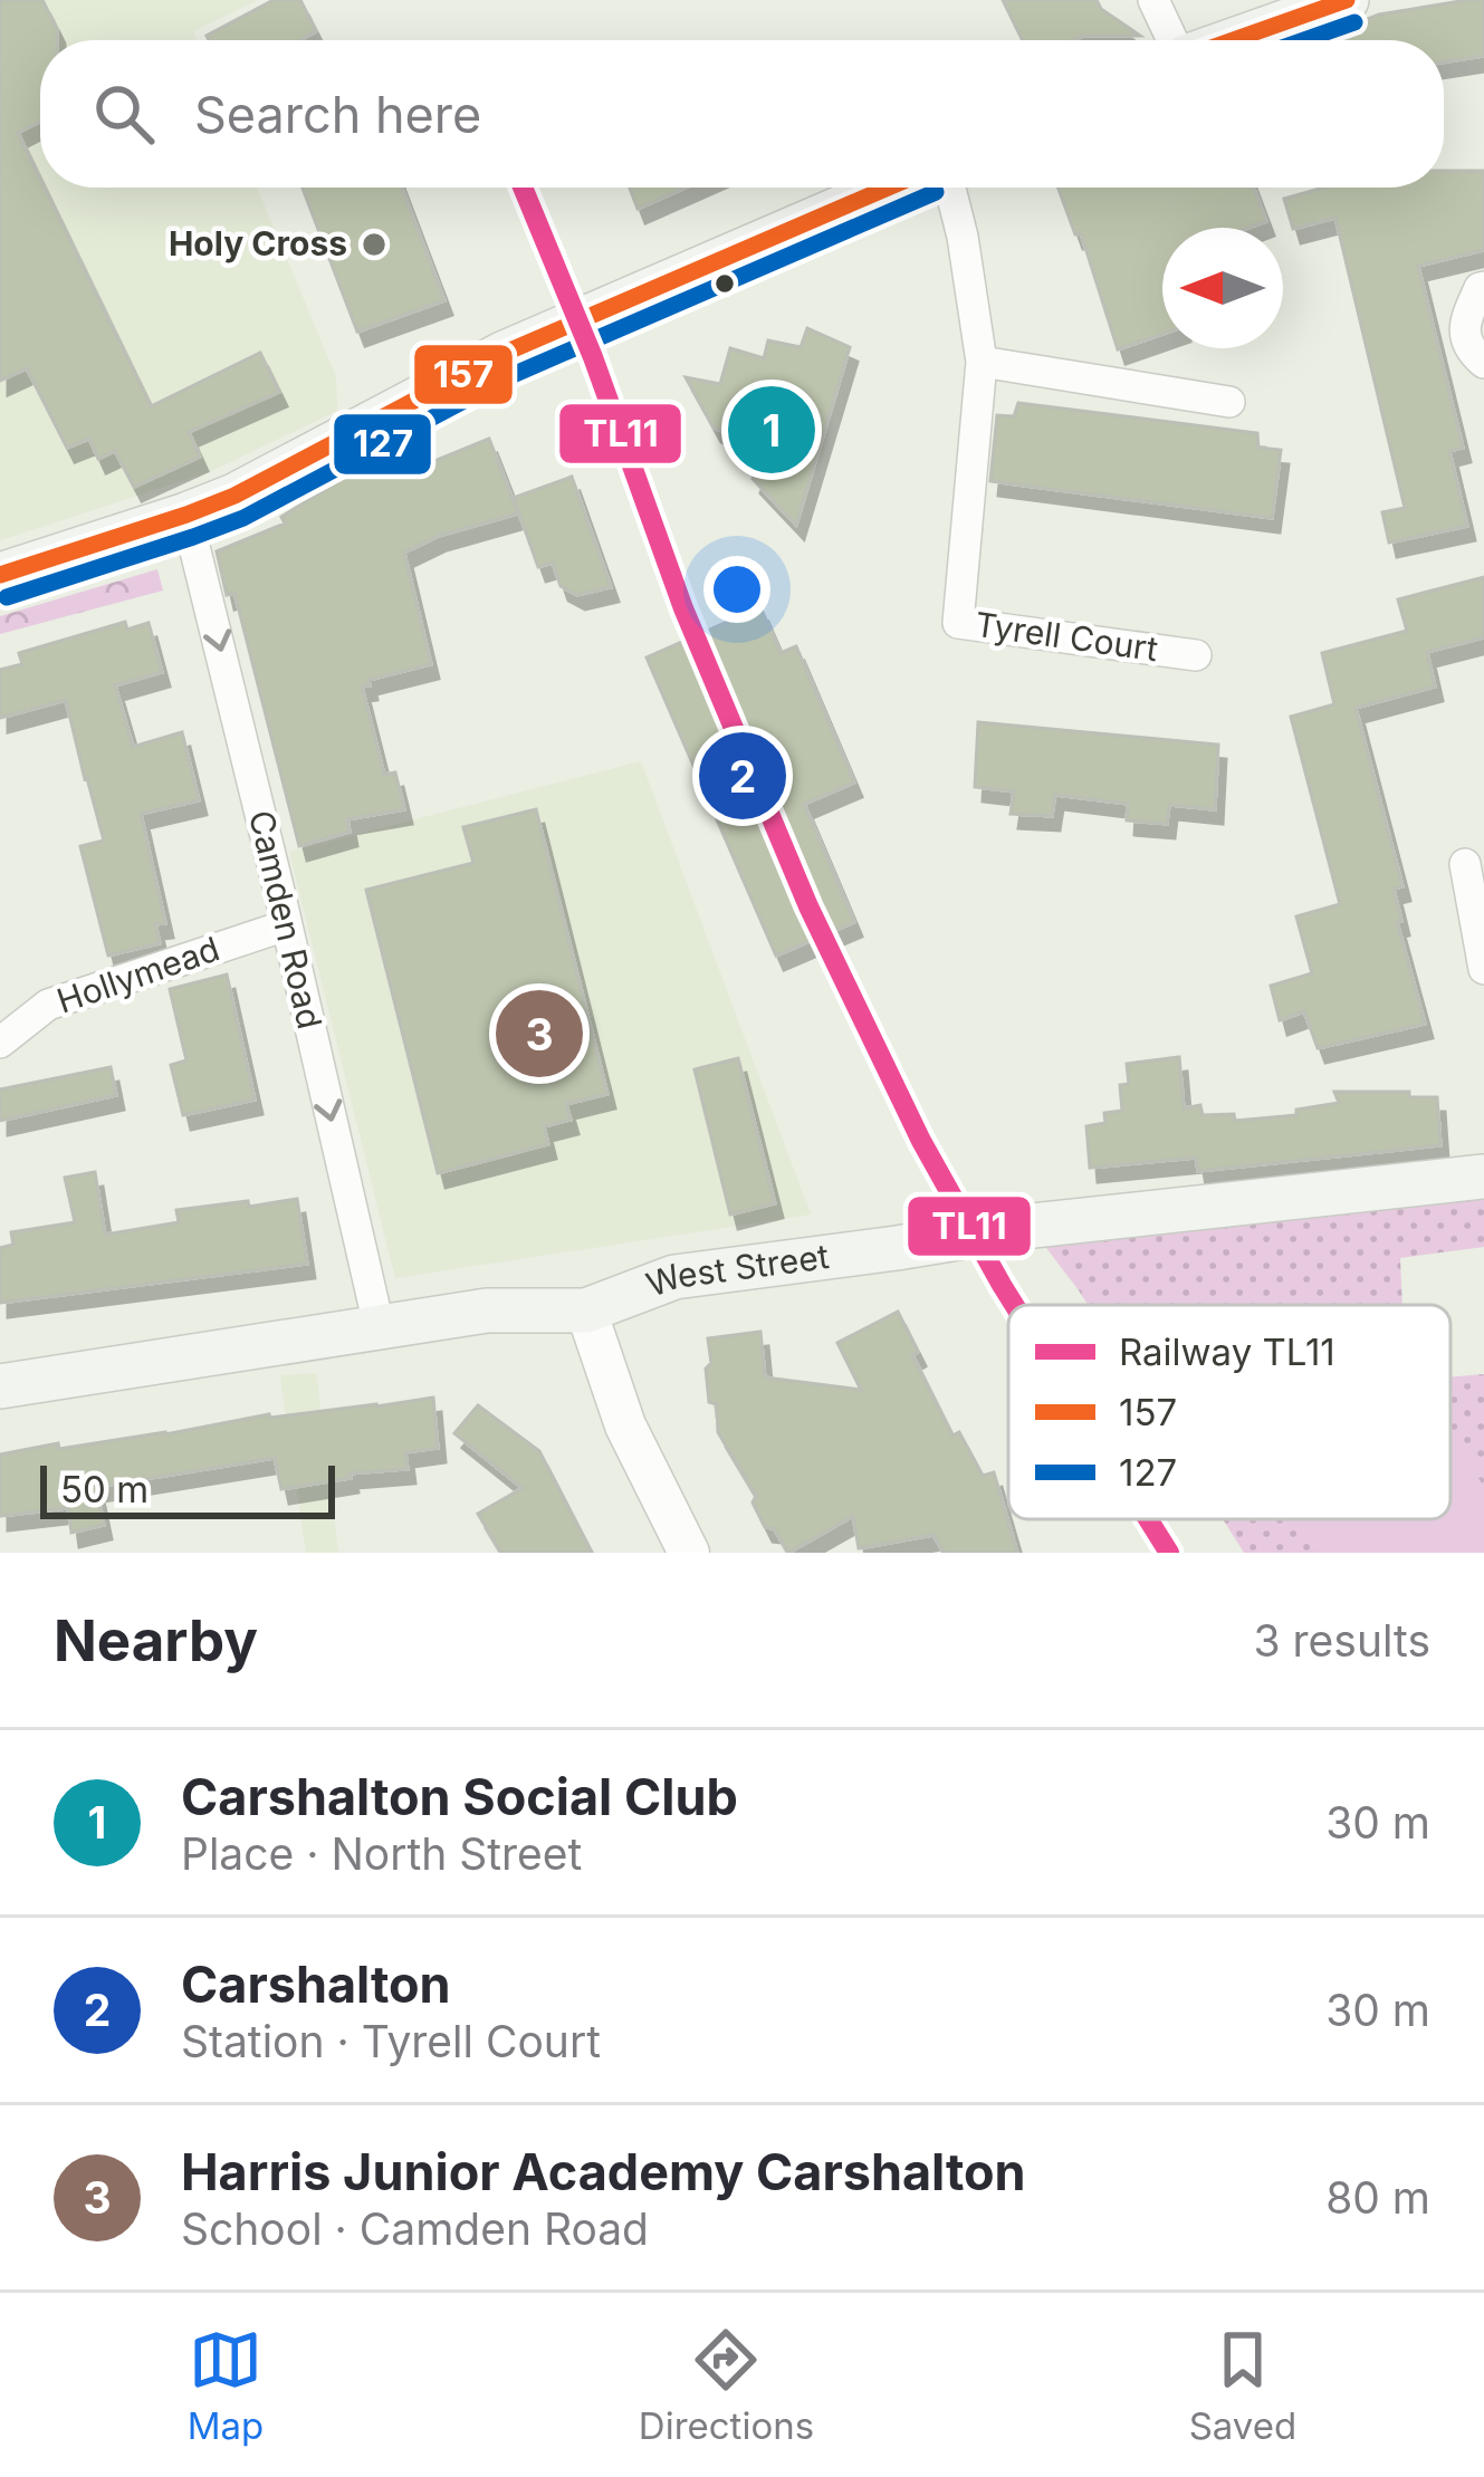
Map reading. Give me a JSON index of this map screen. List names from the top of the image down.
{
  "streets": {
    "main road": ["West Street"],
    "street": ["Tyrell Court", "Camden Road", "Hollymead"]
  },
  "crossings": [
    ["Camden Road", "Hollymead"],
    ["Camden Road", "West Street"]
  ],
  "one_way": ["Camden Road"],
  "places": ["Holy Cross"],
  "lines": ["transit line 157", "transit line 127", "rail line TL11"],
  "legend": ["Railway TL11", "157", "127"],
  "scale_bar": "50 m",
  "north": "left",
  "page": {
    "search": "Search here",
    "pins": ["1", "2", "3"],
    "scale": "50 m",
    "heading": ["Nearby", "3 results"],
    "list": [
      {
        "mark": "1",
        "name": "Carshalton Social Club",
        "note": "Place · North Street",
        "value": "30 m"
      },
      {
        "mark": "2",
        "name": "Carshalton",
        "note": "Station · Tyrell Court",
        "value": "30 m"
      },
      {
        "mark": "3",
        "name": "Harris Junior Academy Carshalton",
        "note": "School · Camden Road",
        "value": "80 m"
      }
    ],
    "nav": ["Map", "Directions", "Saved"]
  }
}
